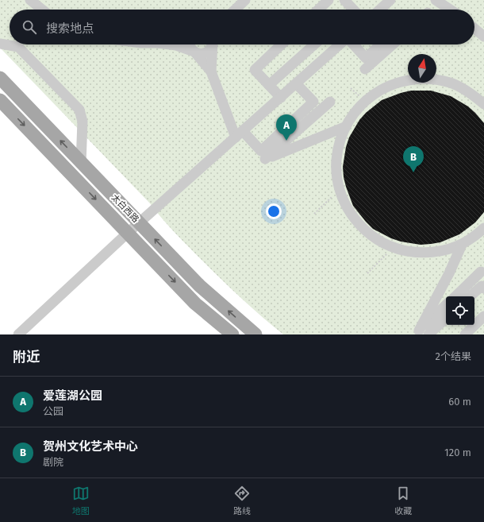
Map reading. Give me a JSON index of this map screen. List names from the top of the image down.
{
  "streets": {
    "main road": ["太白西路"]
  },
  "north": "top",
  "page": {
    "search": "搜索地点",
    "pins": ["A", "B"],
    "heading": ["附近", "2个结果"],
    "list": [
      {
        "mark": "A",
        "name": "爱莲湖公园",
        "note": "公园",
        "value": "60 m"
      },
      {
        "mark": "B",
        "name": "贺州文化艺术中心",
        "note": "剧院",
        "value": "120 m"
      }
    ],
    "nav": ["地图", "路线", "收藏"]
  }
}
